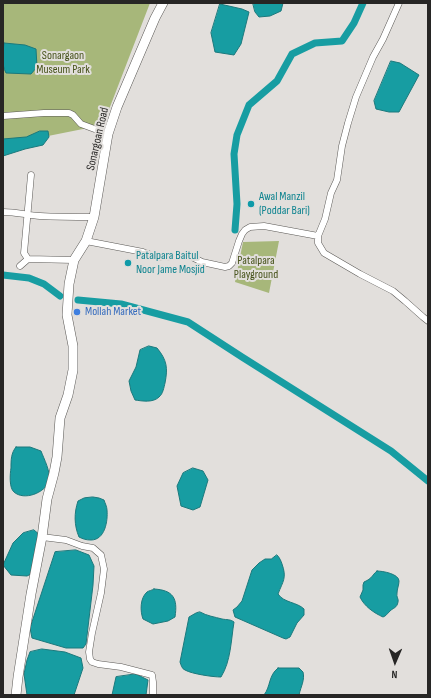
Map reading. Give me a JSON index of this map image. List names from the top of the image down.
{
  "streets": {
    "street": ["Sonargoan Road"]
  },
  "parks": ["Sonargaon Museum Park", "Patalpara Playground"],
  "places": ["Awal Manzil (Poddar Bari)", "Patalpara Baitul Noor Jame Mosjid", "Mollah Market"],
  "north": "bottom"
}
